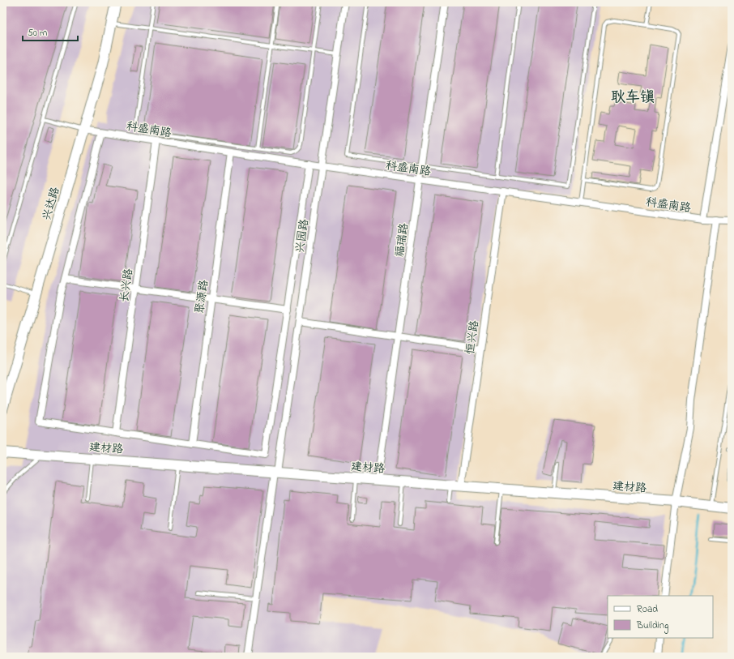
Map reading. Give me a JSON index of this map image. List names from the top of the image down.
{
  "streets": {
    "street": [
      "科盛南路",
      "兴达路",
      "兴园路",
      "福瑞路",
      "长兴路",
      "聚源路",
      "恒兴路",
      "建材路"
    ]
  },
  "crossings": [
    ["科盛南路", "兴达路"],
    ["科盛南路", "兴园路"],
    ["科盛南路", "福瑞路"],
    ["科盛南路", "长兴路"],
    ["科盛南路", "聚源路"],
    ["科盛南路", "恒兴路"],
    ["兴园路", "建材路"],
    ["福瑞路", "建材路"],
    ["恒兴路", "建材路"]
  ],
  "districts": ["耿车镇"],
  "legend": ["Road", "Building"],
  "scale_bar": "50 m"
}
